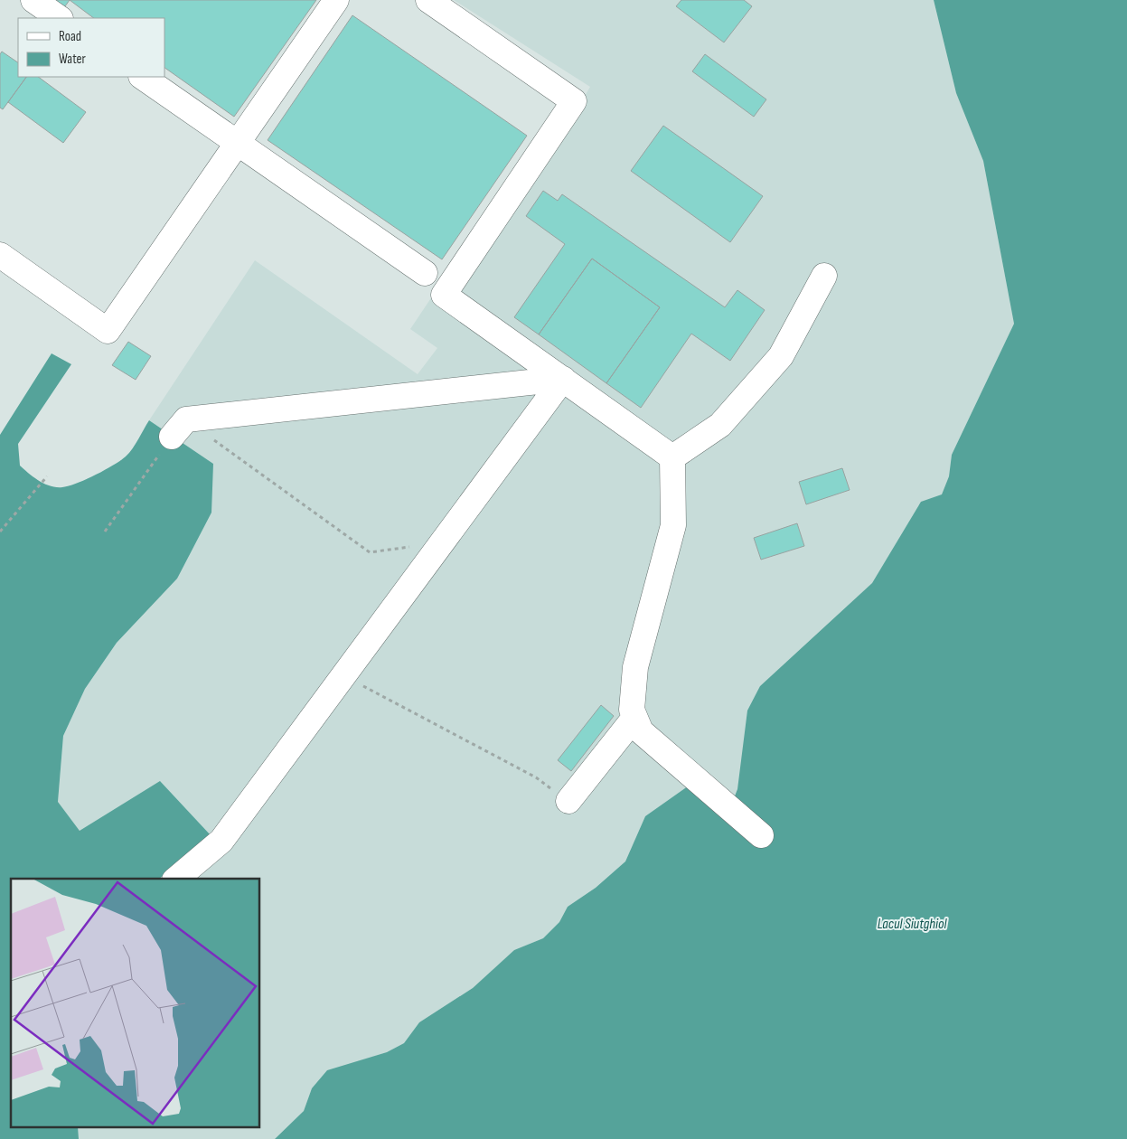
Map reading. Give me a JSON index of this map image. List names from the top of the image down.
{
  "water": ["Lacul Siutghiol"],
  "legend": ["Road", "Water"]
}
